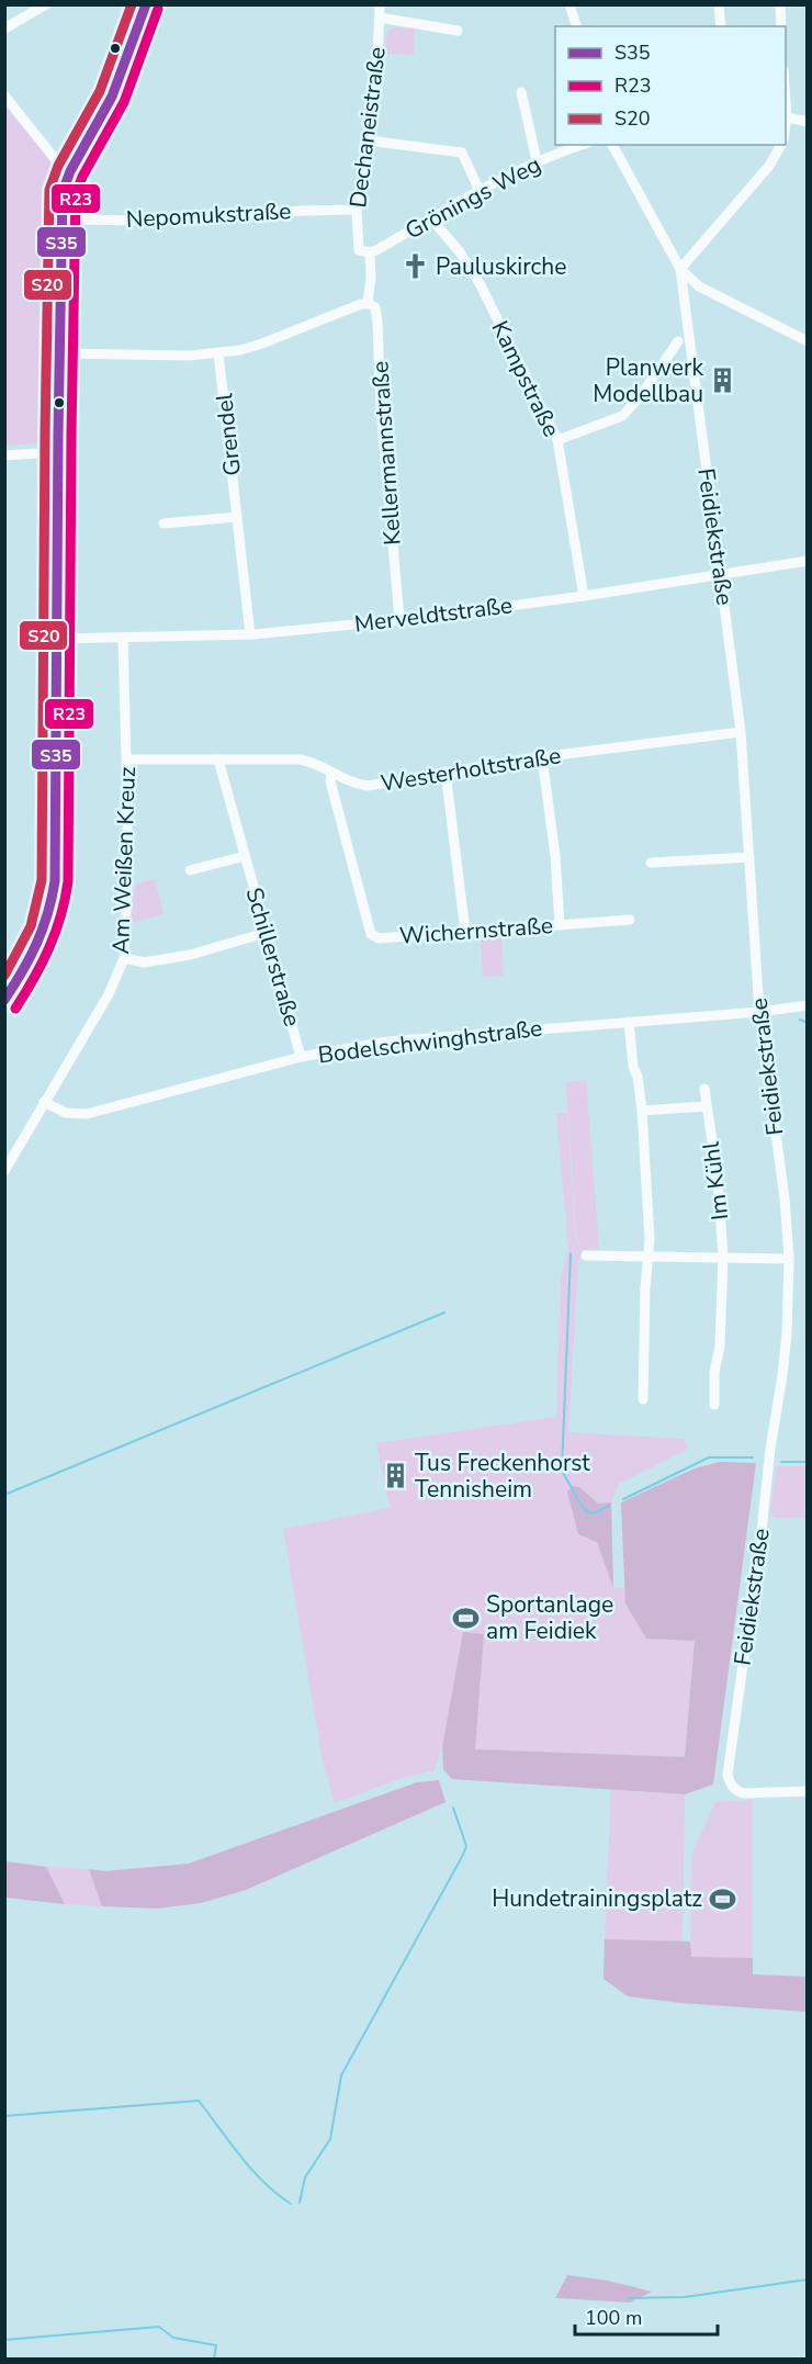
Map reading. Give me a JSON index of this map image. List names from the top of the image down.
{
  "streets": {
    "street": [
      "Dechaneistraße",
      "Grönings Weg",
      "Nepomukstraße",
      "Kampstraße",
      "Grendel",
      "Kellermannstraße",
      "Feidiekstraße",
      "Merveldtstraße",
      "Westerholtstraße",
      "Am Weißen Kreuz",
      "Wichernstraße",
      "Schillerstraße",
      "Bodelschwinghstraße",
      "Im Kühl"
    ]
  },
  "crossings": [
    ["Dechaneistraße", "Grönings Weg"],
    ["Dechaneistraße", "Nepomukstraße"],
    ["Dechaneistraße", "Kellermannstraße"],
    ["Grönings Weg", "Kampstraße"],
    ["Kampstraße", "Merveldtstraße"],
    ["Grendel", "Merveldtstraße"],
    ["Kellermannstraße", "Merveldtstraße"],
    ["Feidiekstraße", "Merveldtstraße"],
    ["Feidiekstraße", "Westerholtstraße"],
    ["Feidiekstraße", "Bodelschwinghstraße"],
    ["Merveldtstraße", "Am Weißen Kreuz"],
    ["Westerholtstraße", "Am Weißen Kreuz"],
    ["Westerholtstraße", "Wichernstraße"],
    ["Westerholtstraße", "Schillerstraße"],
    ["Am Weißen Kreuz", "Bodelschwinghstraße"],
    ["Schillerstraße", "Bodelschwinghstraße"]
  ],
  "places": {
    "church": ["Pauluskirche"],
    "building": ["Planwerk Modellbau", "Tus Freckenhorst Tennisheim"],
    "sports": ["Sportanlage am Feidiek", "Hundetrainingsplatz"]
  },
  "lines": ["transit line S35", "transit line S20", "transit line R23"],
  "legend": ["S35", "R23", "S20"],
  "scale_bar": "100 m"
}
